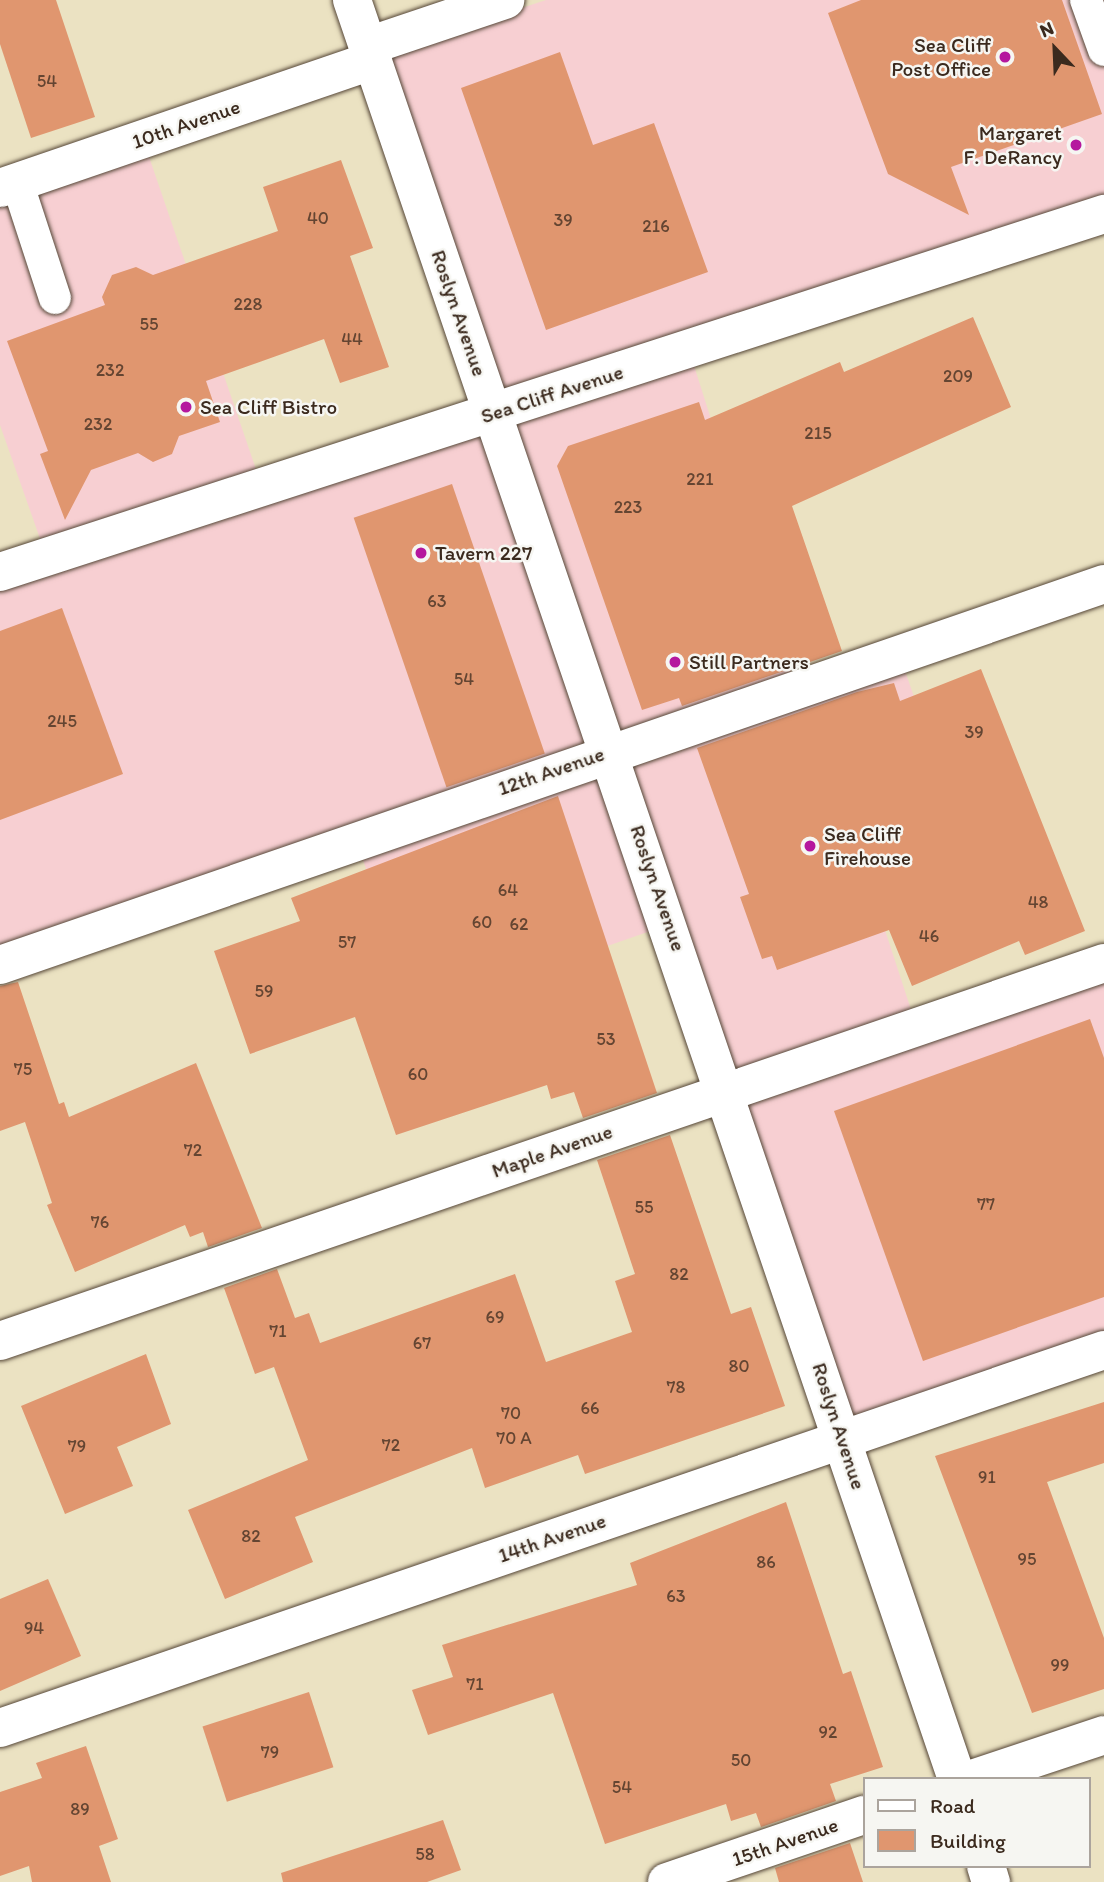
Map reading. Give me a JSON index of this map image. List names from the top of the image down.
{
  "streets": {
    "street": [
      "10th Avenue",
      "Roslyn Avenue",
      "Sea Cliff Avenue",
      "12th Avenue",
      "Maple Avenue",
      "14th Avenue",
      "15th Avenue"
    ]
  },
  "crossings": [
    ["10th Avenue", "Roslyn Avenue"],
    ["Roslyn Avenue", "Sea Cliff Avenue"],
    ["Roslyn Avenue", "12th Avenue"],
    ["Roslyn Avenue", "Maple Avenue"],
    ["Roslyn Avenue", "14th Avenue"]
  ],
  "places": [
    "Sea Cliff Post Office",
    "Margaret F. DeRancy",
    "Sea Cliff Bistro",
    "Tavern 227",
    "Still Partners",
    "Sea Cliff Firehouse"
  ],
  "house_numbers": [
    "54",
    "40",
    "39",
    "216",
    "228",
    "55",
    "44",
    "232",
    "209",
    "232",
    "215",
    "221",
    "223",
    "63",
    "54",
    "245",
    "39",
    "64",
    "48",
    "60",
    "62",
    "46",
    "57",
    "59",
    "53",
    "75",
    "60",
    "72",
    "77",
    "55",
    "76",
    "82",
    "69",
    "71",
    "67",
    "80",
    "78",
    "66",
    "70",
    "70 A",
    "72",
    "79",
    "91",
    "82",
    "95",
    "86",
    "63",
    "94",
    "99",
    "71",
    "92",
    "79",
    "50",
    "54",
    "89",
    "58"
  ],
  "legend": ["Road", "Building"],
  "north": "top left"
}
